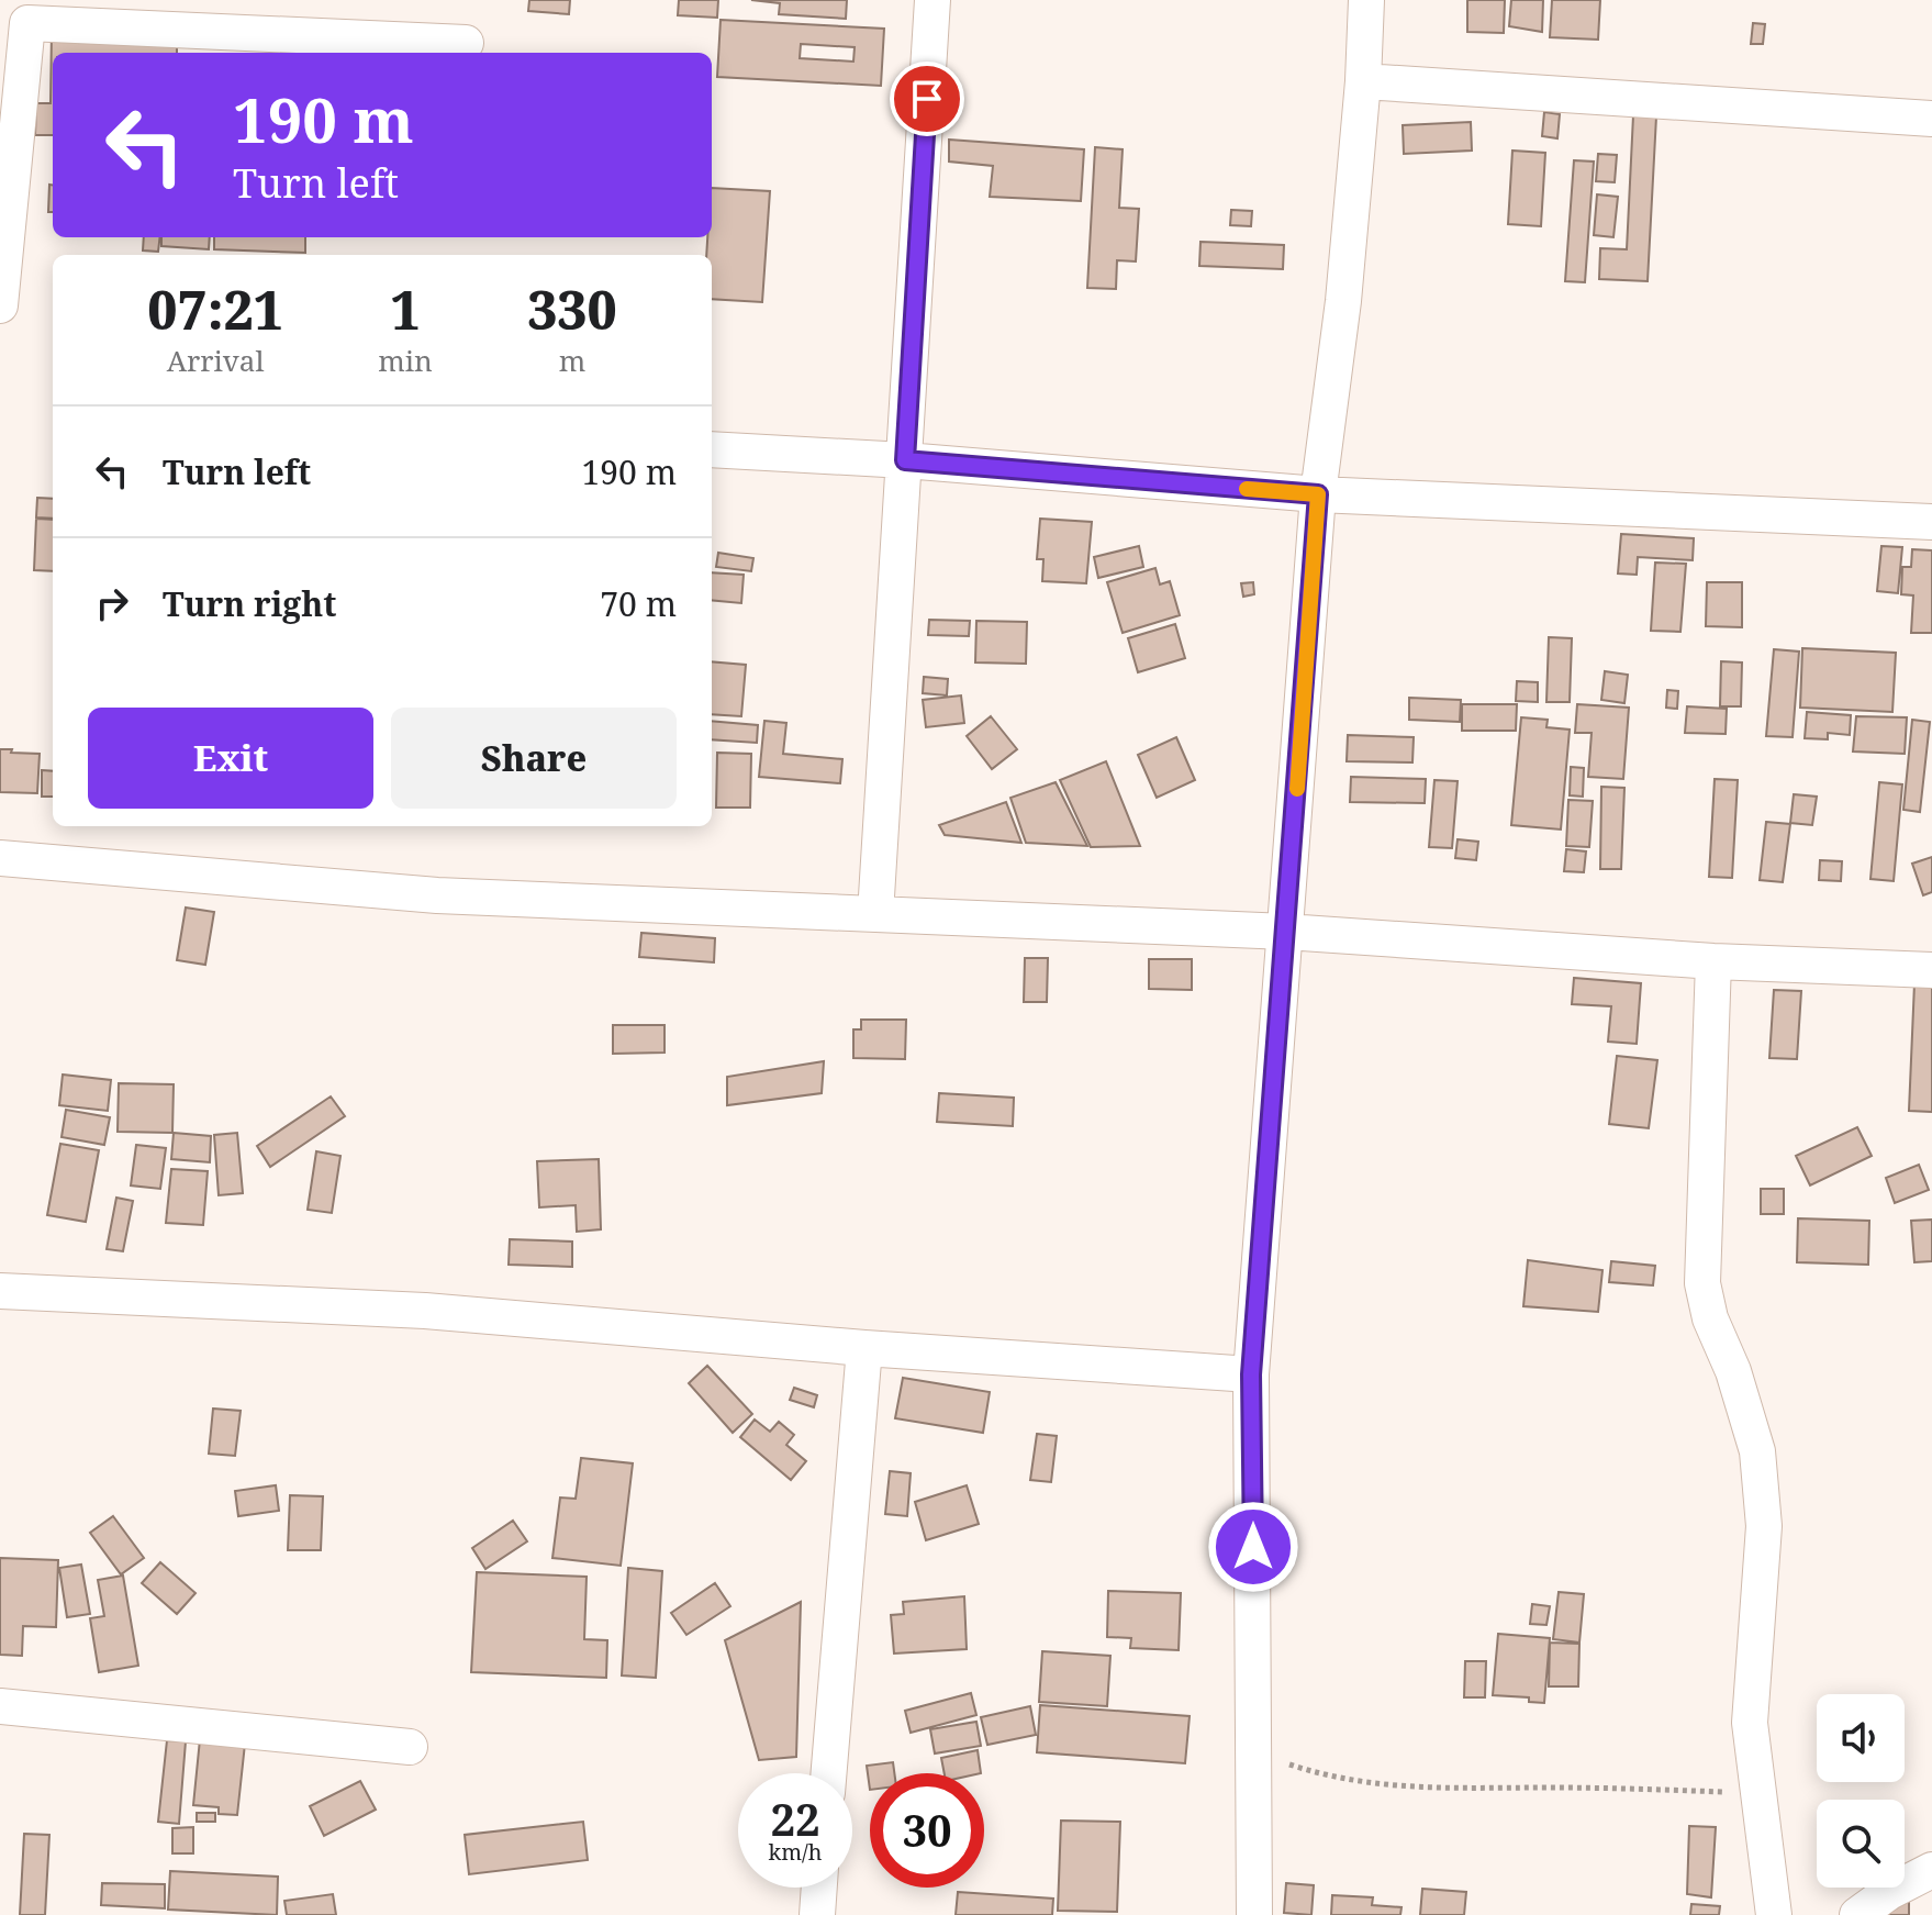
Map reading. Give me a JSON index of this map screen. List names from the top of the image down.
{
  "page": {
    "turn": ["190 m", "Turn left"],
    "eta": [
      "07:21",
      "Arrival",
      "1",
      "min",
      "330",
      "m"
    ],
    "list": [
      {
        "name": "Turn left",
        "value": "190 m"
      },
      {
        "name": "Turn right",
        "value": "70 m"
      }
    ],
    "buttons": ["Exit", "Share"],
    "speed": "22 km/h",
    "limit": "30"
  }
}
